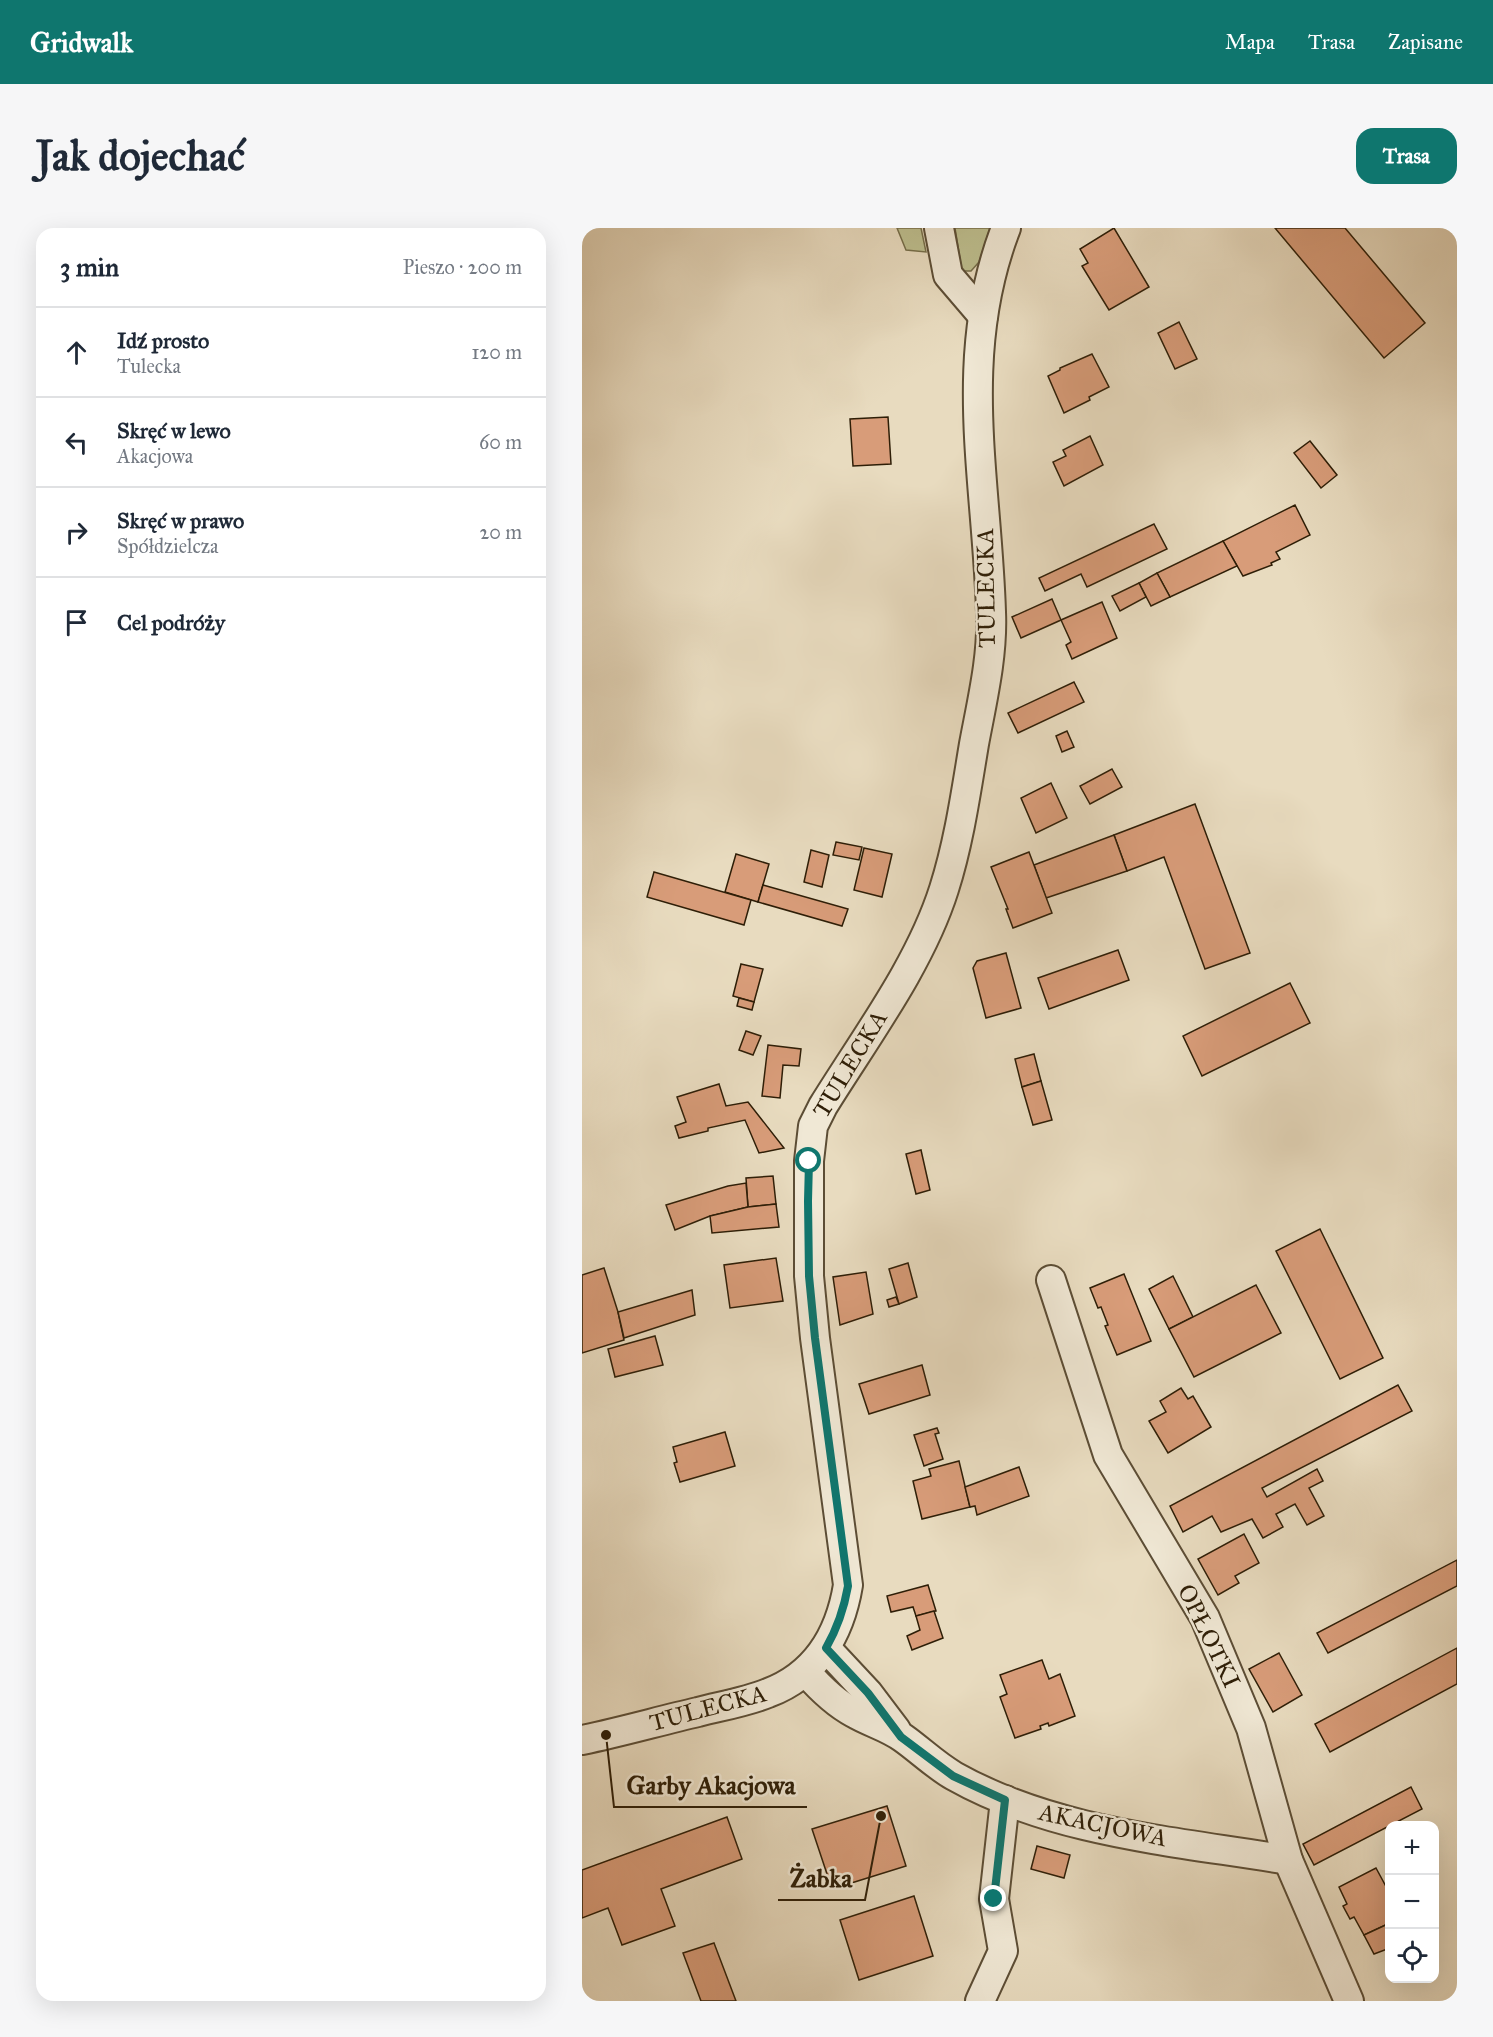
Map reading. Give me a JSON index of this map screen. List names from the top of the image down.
{
  "streets": {
    "street": ["TULECKA", "OPŁOTKI", "AKACJOWA"]
  },
  "crossings": [
    ["TULECKA", "AKACJOWA"],
    ["OPŁOTKI", "AKACJOWA"]
  ],
  "places": ["Garby Akacjowa", "Żabka"],
  "page": {
    "header": "Gridwalk",
    "nav": ["Mapa", "Trasa", "Zapisane"],
    "buttons": "Trasa",
    "title": "Jak dojechać",
    "heading": ["3 min", "Pieszo · 200 m"],
    "list": [
      ["Idź prosto", "Tulecka", "120 m"],
      ["Skręć w lewo", "Akacjowa", "60 m"],
      ["Skręć w prawo", "Spółdzielcza", "20 m"],
      "Cel podróży"
    ],
    "map_buttons": ["+", "−"]
  }
}
